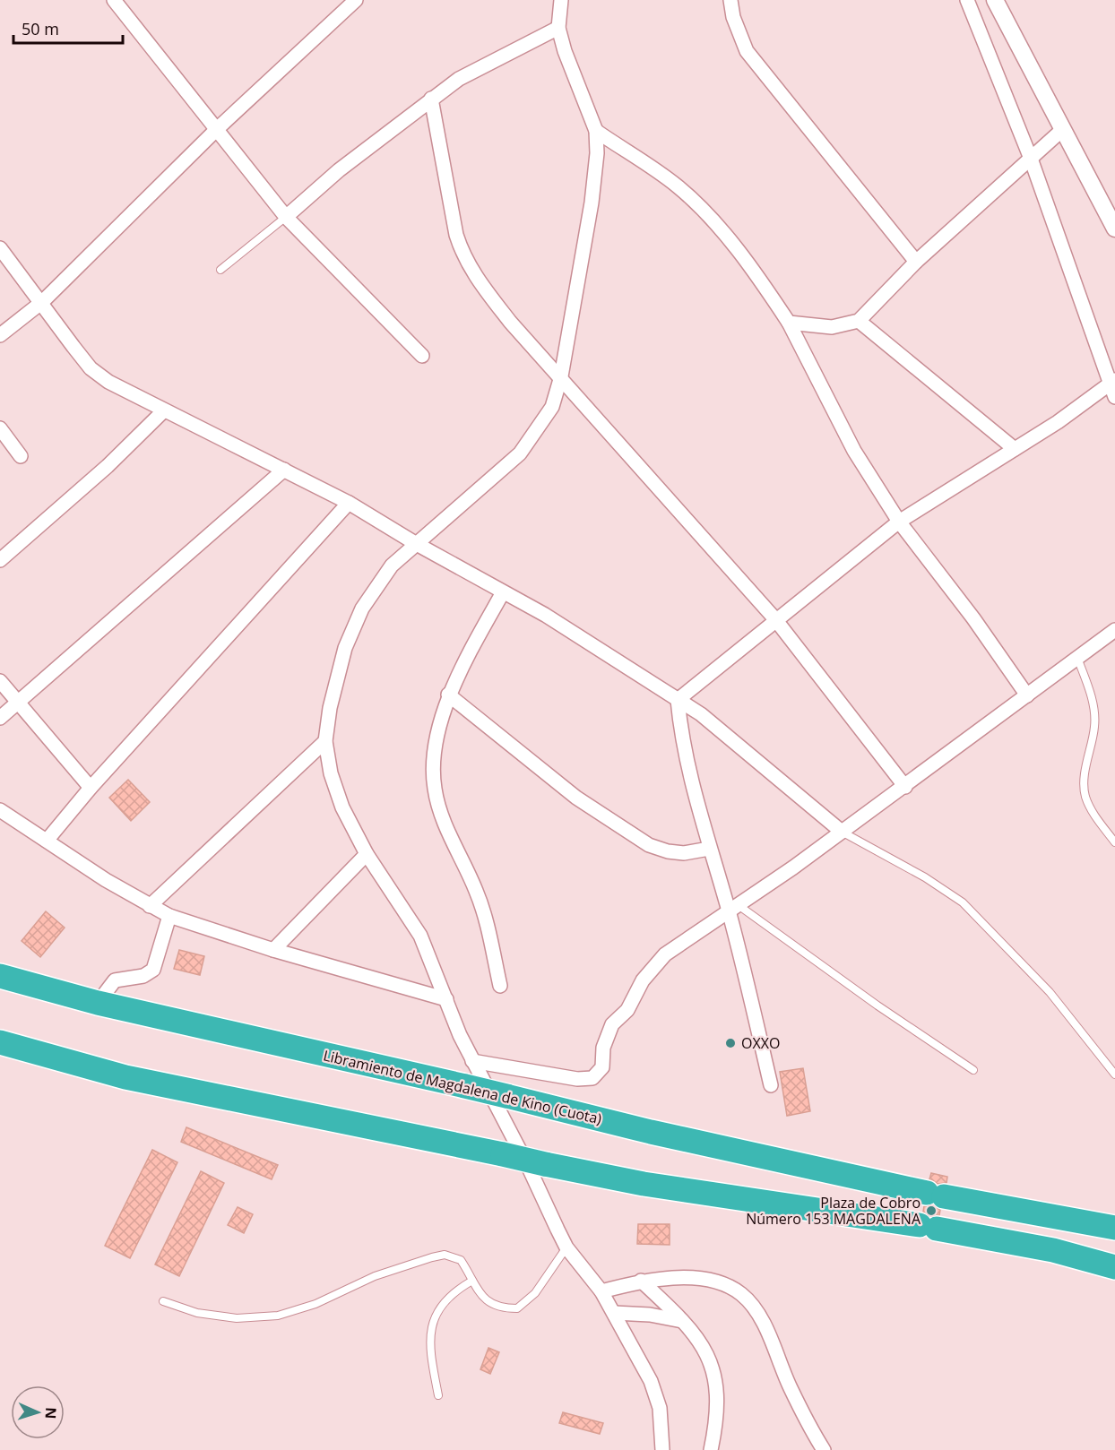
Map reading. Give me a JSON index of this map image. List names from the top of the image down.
{
  "streets": {
    "highway": ["Libramiento de Magdalena de Kino (Cuota)"]
  },
  "places": ["OXXO", "Plaza de Cobro Número 153 MAGDALENA"],
  "scale_bar": "50 m",
  "north": "right"
}
